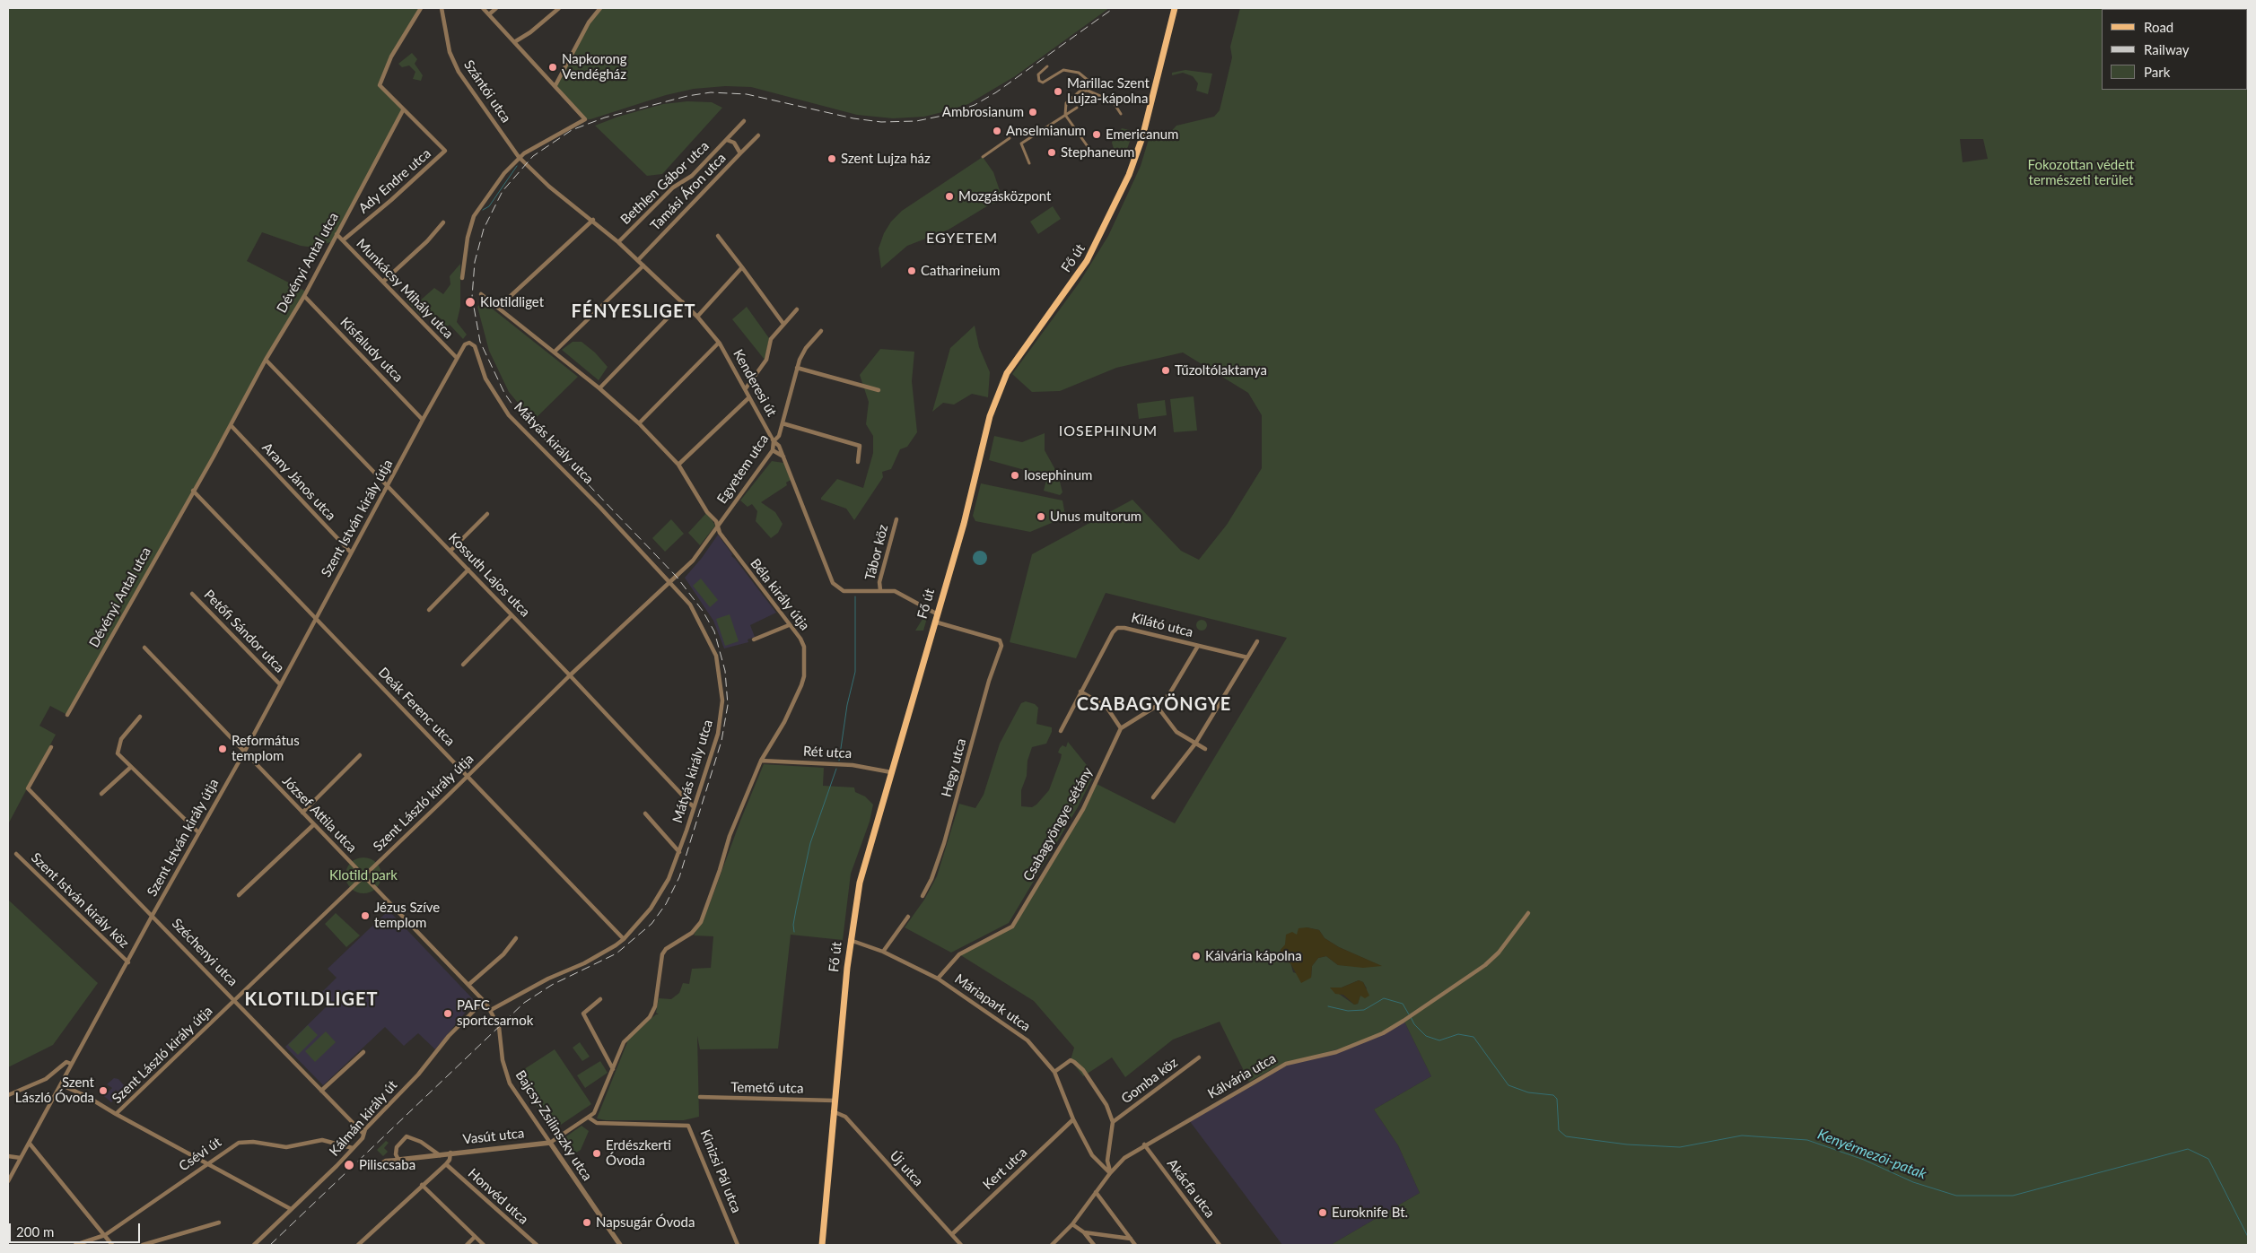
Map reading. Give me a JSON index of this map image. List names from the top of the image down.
{
  "streets": {
    "main road": ["Fő út"],
    "street": [
      "Szántói utca",
      "Ady Endre utca",
      "Bethlen Gábor utca",
      "Tamási Áron utca",
      "Dévényi Antal utca",
      "Munkácsy Mihály utca",
      "Kisfaludy utca",
      "Kenderesi út",
      "Mátyás király utca",
      "Egyetem utca",
      "Arany János utca",
      "Szent István király útja",
      "Tábor köz",
      "Kossuth Lajos utca",
      "Béla király útja",
      "Kilátó utca",
      "Petőfi Sándor utca",
      "Deák Ferenc utca",
      "Rét utca",
      "Hegy utca",
      "Szent László király útja",
      "József Attila utca",
      "Csabagyöngye sétány",
      "Szent István király köz",
      "Széchenyi utca",
      "Máriapark utca",
      "Kálvária utca",
      "Gomba köz",
      "Temető utca",
      "Kálmán király út",
      "Bajcsy-Zsilinszky utca",
      "Vasút utca",
      "Csévi út",
      "Új utca",
      "Kert utca",
      "Kinizsi Pál utca",
      "Akácfa utca",
      "Honvéd utca"
    ]
  },
  "crossings": [
    ["Szántói utca", "Kenderesi út"],
    ["Ady Endre utca", "Dévényi Antal utca"],
    ["Ady Endre utca", "Munkácsy Mihály utca"],
    ["Bethlen Gábor utca", "Tamási Áron utca"],
    ["Bethlen Gábor utca", "Kenderesi út"],
    ["Tamási Áron utca", "Kenderesi út"],
    ["Fő út", "Kenderesi út"],
    ["Fő út", "Rét utca"],
    ["Fő út", "Hegy utca"],
    ["Fő út", "Máriapark utca"],
    ["Fő út", "Temető utca"],
    ["Fő út", "Új utca"],
    ["Dévényi Antal utca", "Munkácsy Mihály utca"],
    ["Dévényi Antal utca", "Kisfaludy utca"],
    ["Dévényi Antal utca", "Arany János utca"],
    ["Dévényi Antal utca", "Kossuth Lajos utca"],
    ["Dévényi Antal utca", "Deák Ferenc utca"],
    ["Munkácsy Mihály utca", "Szent István király útja"],
    ["Kisfaludy utca", "Szent István király útja"],
    ["Kenderesi út", "Egyetem utca"],
    ["Kenderesi út", "Tábor köz"],
    ["Mátyás király utca", "Egyetem utca"],
    ["Mátyás király utca", "Szent István király útja"],
    ["Mátyás király utca", "Kossuth Lajos utca"],
    ["Mátyás király utca", "Deák Ferenc utca"],
    ["Mátyás király utca", "Szent László király útja"],
    ["Mátyás király utca", "József Attila utca"],
    ["Mátyás király utca", "Bajcsy-Zsilinszky utca"],
    ["Egyetem utca", "Béla király útja"],
    ["Egyetem utca", "Szent László király útja"],
    ["Arany János utca", "Szent István király útja"],
    ["Szent István király útja", "Kossuth Lajos utca"],
    ["Szent István király útja", "Petőfi Sándor utca"],
    ["Szent István király útja", "Deák Ferenc utca"],
    ["Szent István király útja", "József Attila utca"],
    ["Szent István király útja", "Szent István király köz"],
    ["Szent István király útja", "Széchenyi utca"],
    ["Kossuth Lajos utca", "Szent László király útja"],
    ["Béla király útja", "Rét utca"],
    ["Béla király útja", "Bajcsy-Zsilinszky utca"],
    ["Béla király útja", "Vasút utca"],
    ["Béla király útja", "Kinizsi Pál utca"],
    ["Deák Ferenc utca", "Szent László király útja"],
    ["Szent László király útja", "József Attila utca"],
    ["Szent László király útja", "Széchenyi utca"],
    ["József Attila utca", "Kálmán király út"],
    ["József Attila utca", "Bajcsy-Zsilinszky utca"],
    ["Csabagyöngye sétány", "Máriapark utca"],
    ["Széchenyi utca", "Kálmán király út"],
    ["Máriapark utca", "Kálvária utca"],
    ["Máriapark utca", "Kert utca"],
    ["Kálvária utca", "Akácfa utca"],
    ["Kálmán király út", "Csévi út"],
    ["Bajcsy-Zsilinszky utca", "Vasút utca"],
    ["Új utca", "Kert utca"]
  ],
  "districts": [
    "EGYETEM",
    "FÉNYESLIGET",
    "IOSEPHINUM",
    "CSABAGYÖNGYE",
    "KLOTILDLIGET"
  ],
  "water": ["Kenyérmezői-patak"],
  "parks": ["Fokozottan védett természeti terület", "Klotild park"],
  "places": [
    "Napkorong Vendégház",
    "Marillac Szent Lujza-kápolna",
    "Ambrosianum",
    "Anselmianum",
    "Emericanum",
    "Stephaneum",
    "Szent Lujza ház",
    "Mozgásközpont",
    "Catharineium",
    "Klotildliget",
    "Tűzoltólaktanya",
    "Iosephinum",
    "Unus multorum",
    "Református templom",
    "Jézus Szíve templom",
    "Kálvária kápolna",
    "PAFC sportcsarnok",
    "Szent László Óvoda",
    "Erdészkerti Óvoda",
    "Piliscsaba",
    "Euroknife Bt.",
    "Napsugár Óvoda"
  ],
  "legend": ["Road", "Railway", "Park"],
  "scale_bar": "200 m"
}
